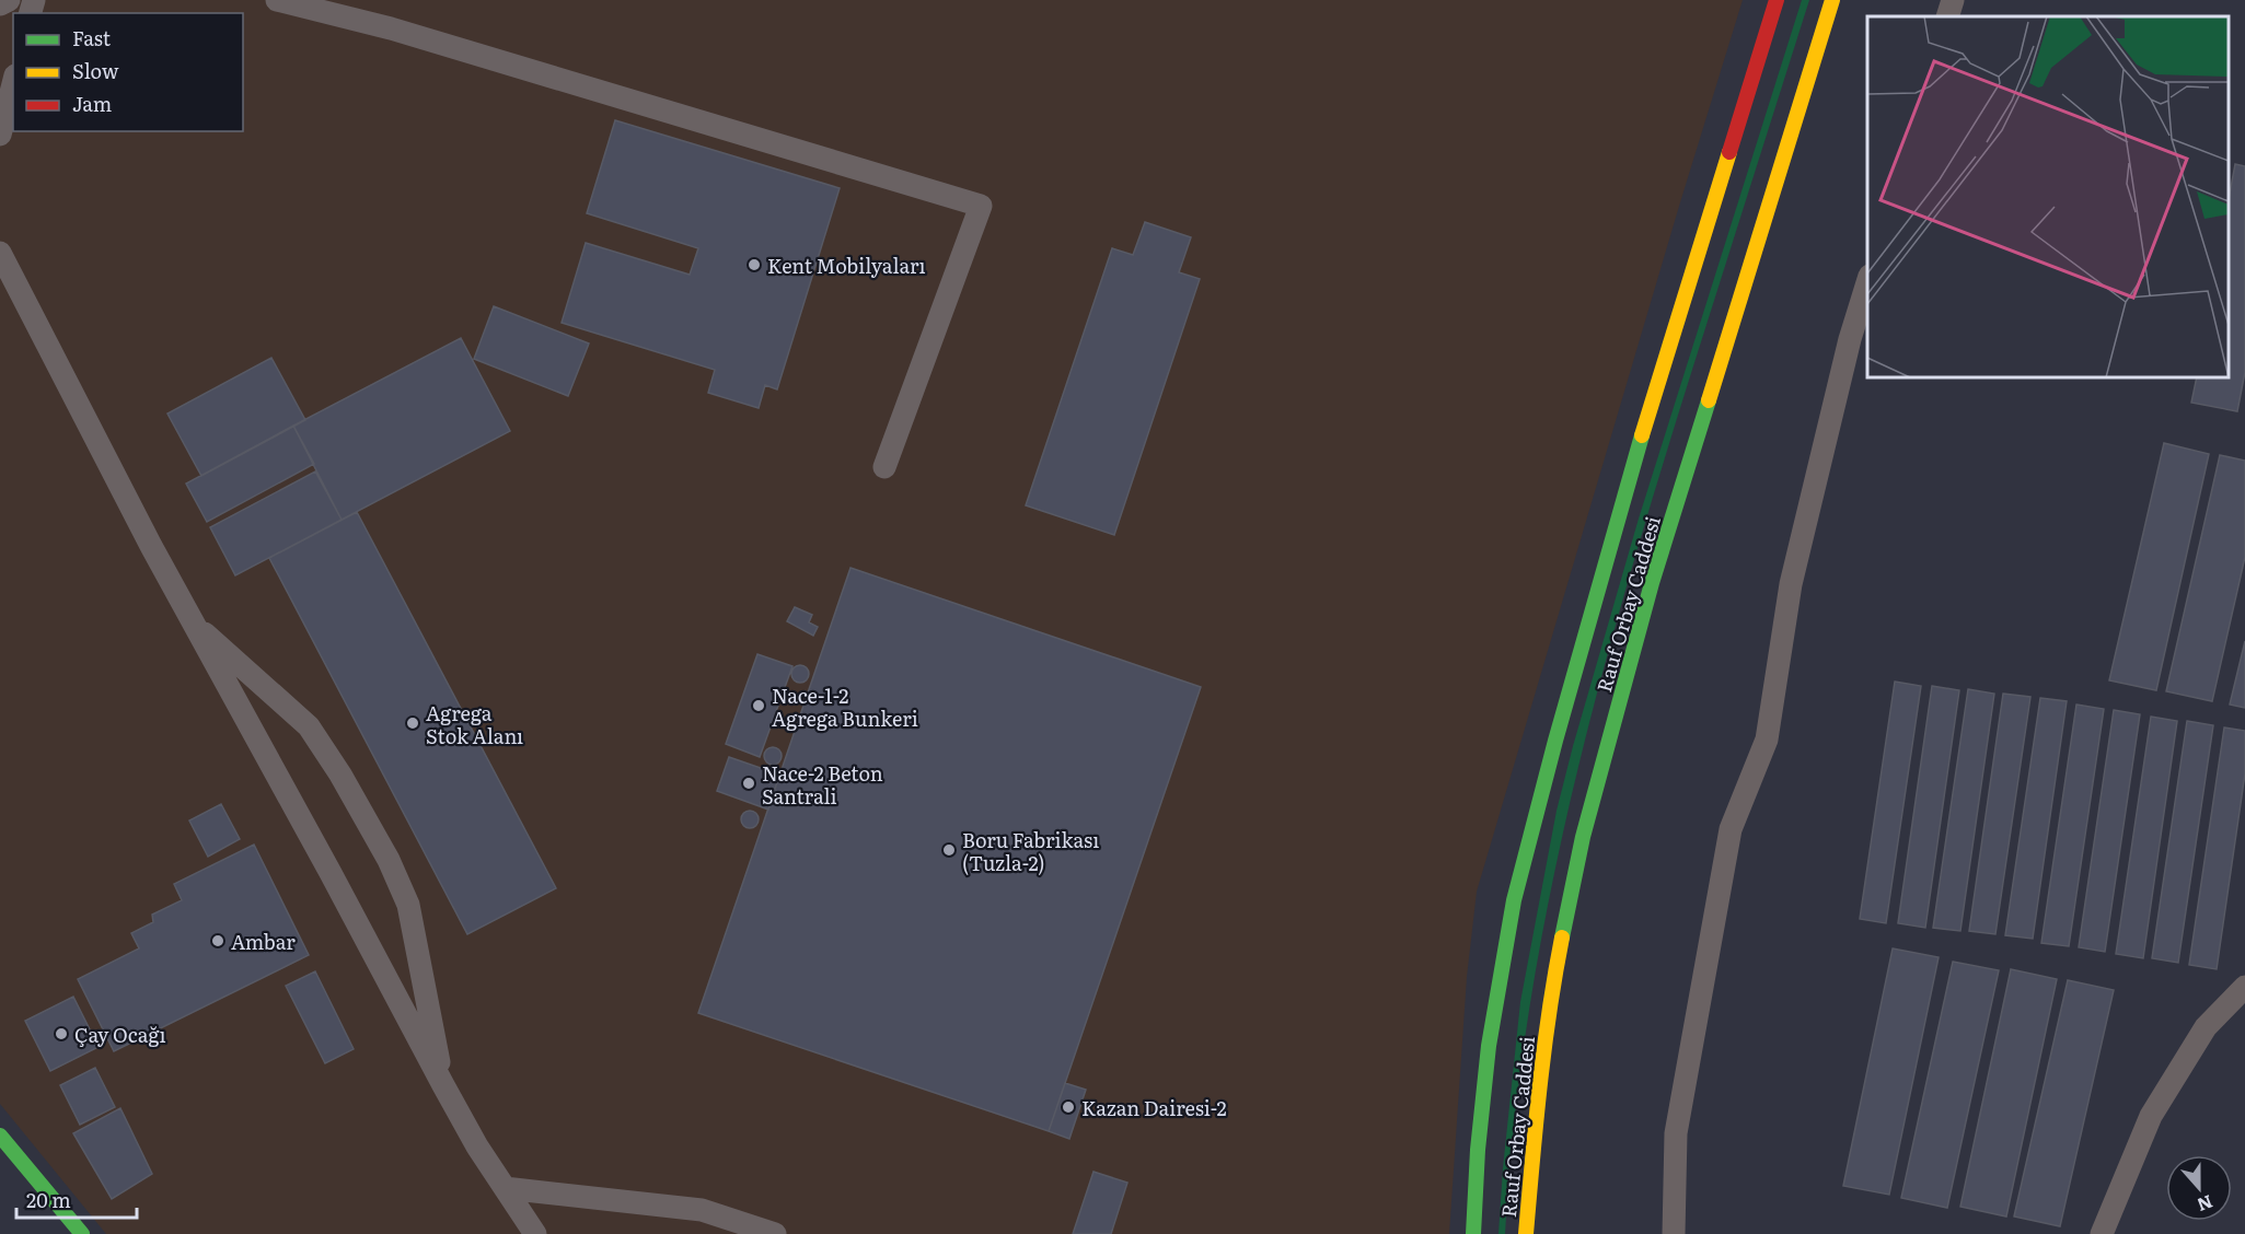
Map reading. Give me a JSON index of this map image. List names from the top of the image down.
{
  "streets": {
    "main road": ["Rauf Orbay Caddesi"]
  },
  "places": [
    "Kent Mobilyaları",
    "Nace-1-2 Agrega Bunkeri",
    "Agrega Stok Alanı",
    "Nace-2 Beton Santrali",
    "Boru Fabrikası (Tuzla-2)",
    "Ambar",
    "Çay Ocağı",
    "Kazan Dairesi-2"
  ],
  "legend": ["Fast", "Slow", "Jam"],
  "scale_bar": "20 m",
  "north": "bottom"
}
